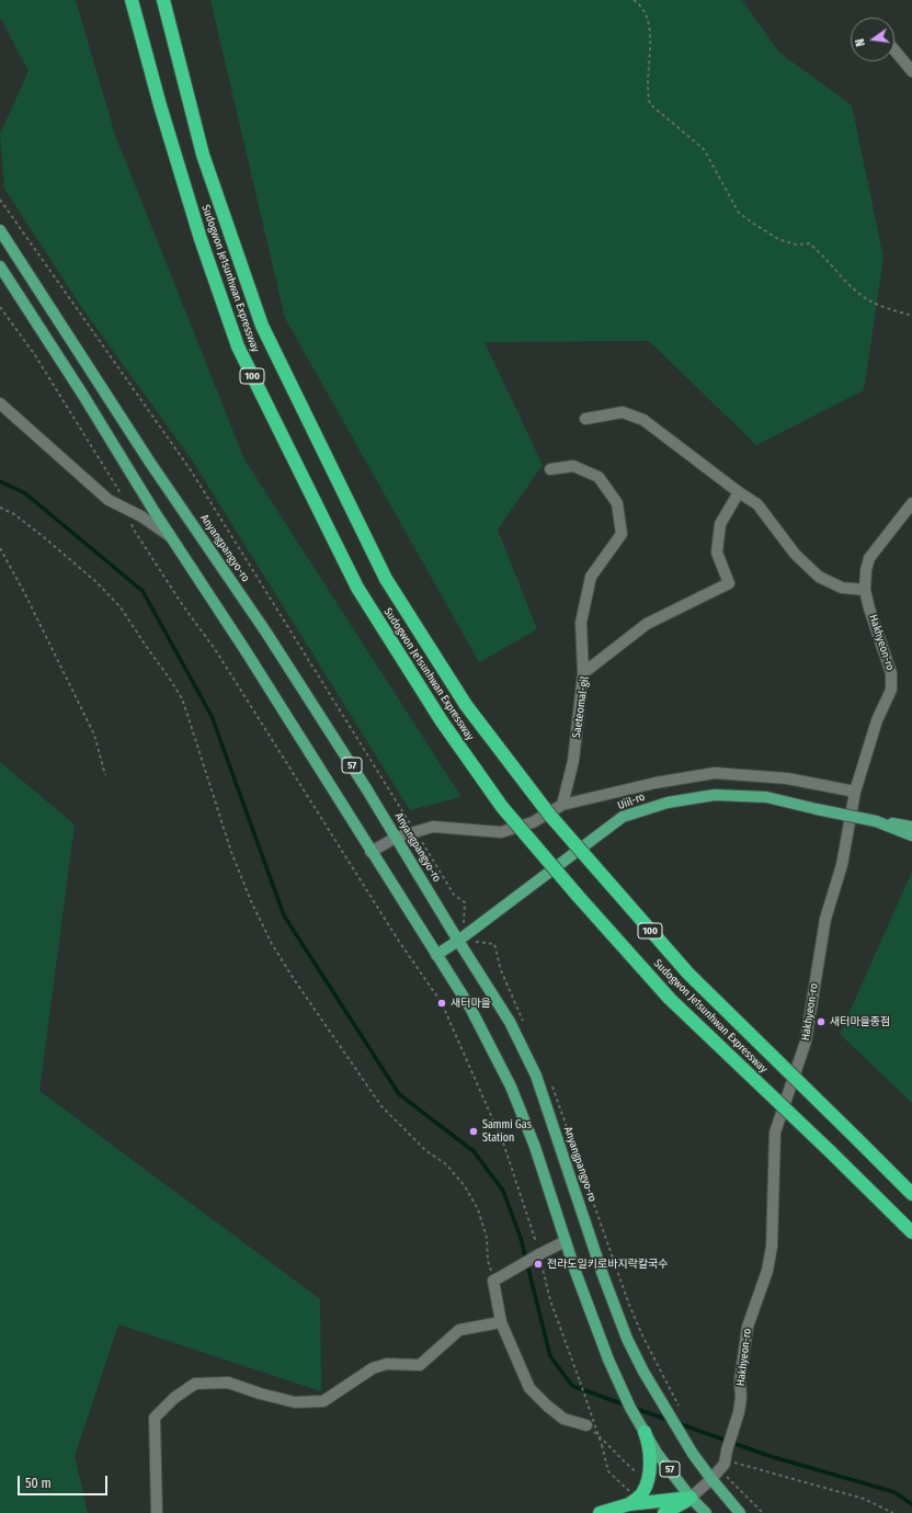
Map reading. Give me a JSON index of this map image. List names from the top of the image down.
{
  "streets": {
    "highway": ["Sudogwon Je1sunhwan Expressway", "100"],
    "main road": ["Anyangpangyo-ro", "57", "Uiil-ro"],
    "street": ["Hakhyeon-ro", "Saeteomal-gil"]
  },
  "crossings": [
    ["Anyangpangyo-ro", "Hakhyeon-ro"],
    ["Anyangpangyo-ro", "Uiil-ro"],
    ["Hakhyeon-ro", "57"],
    ["57", "Uiil-ro"]
  ],
  "places": [
    "새터마을",
    "새터마을종점",
    "Sammi Gas Station",
    "전라도일키로바지락칼국수"
  ],
  "scale_bar": "50 m",
  "north": "left"
}
